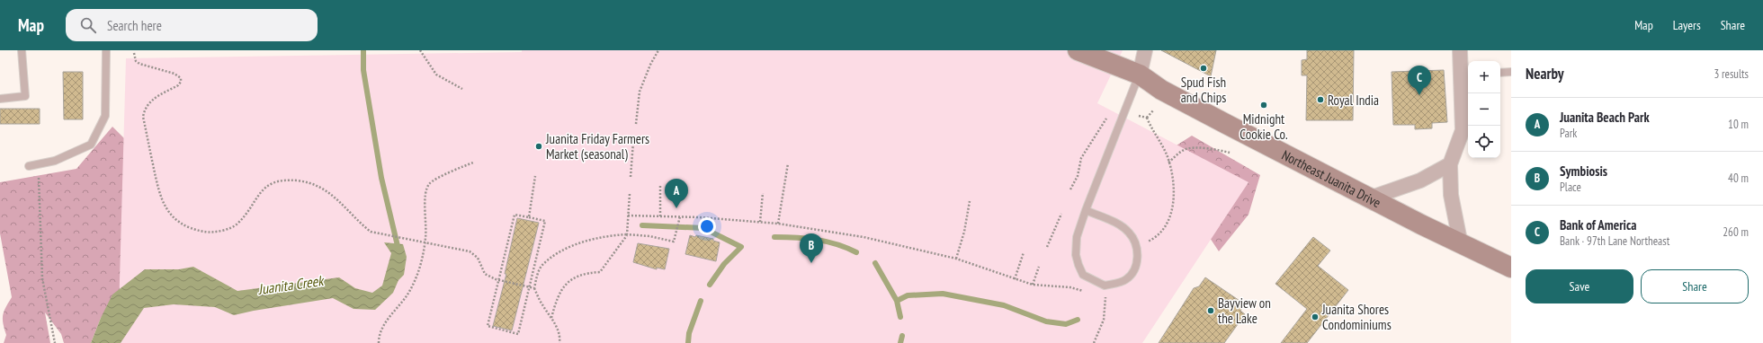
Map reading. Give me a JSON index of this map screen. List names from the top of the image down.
{
  "streets": {
    "main road": ["Northeast Juanita Drive"]
  },
  "water": ["Juanita Creek"],
  "places": [
    "Spud Fish and Chips",
    "Royal India",
    "Midnight Cookie Co.",
    "Juanita Friday Farmers Market (seasonal)",
    "Bayview on the Lake",
    "Juanita Shores Condominiums"
  ],
  "page": {
    "header": "Map",
    "search": "Search here",
    "nav": ["Map", "Layers", "Share"],
    "heading": ["Nearby", "3 results"],
    "map_buttons": ["+", "−"],
    "pins": ["C", "A", "B"],
    "list": [
      {
        "mark": "A",
        "name": "Juanita Beach Park",
        "note": "Park",
        "value": "10 m"
      },
      {
        "mark": "B",
        "name": "Symbiosis",
        "note": "Place",
        "value": "40 m"
      },
      {
        "mark": "C",
        "name": "Bank of America",
        "note": "Bank · 97th Lane Northeast",
        "value": "260 m"
      }
    ],
    "buttons": ["Save", "Share"]
  }
}
